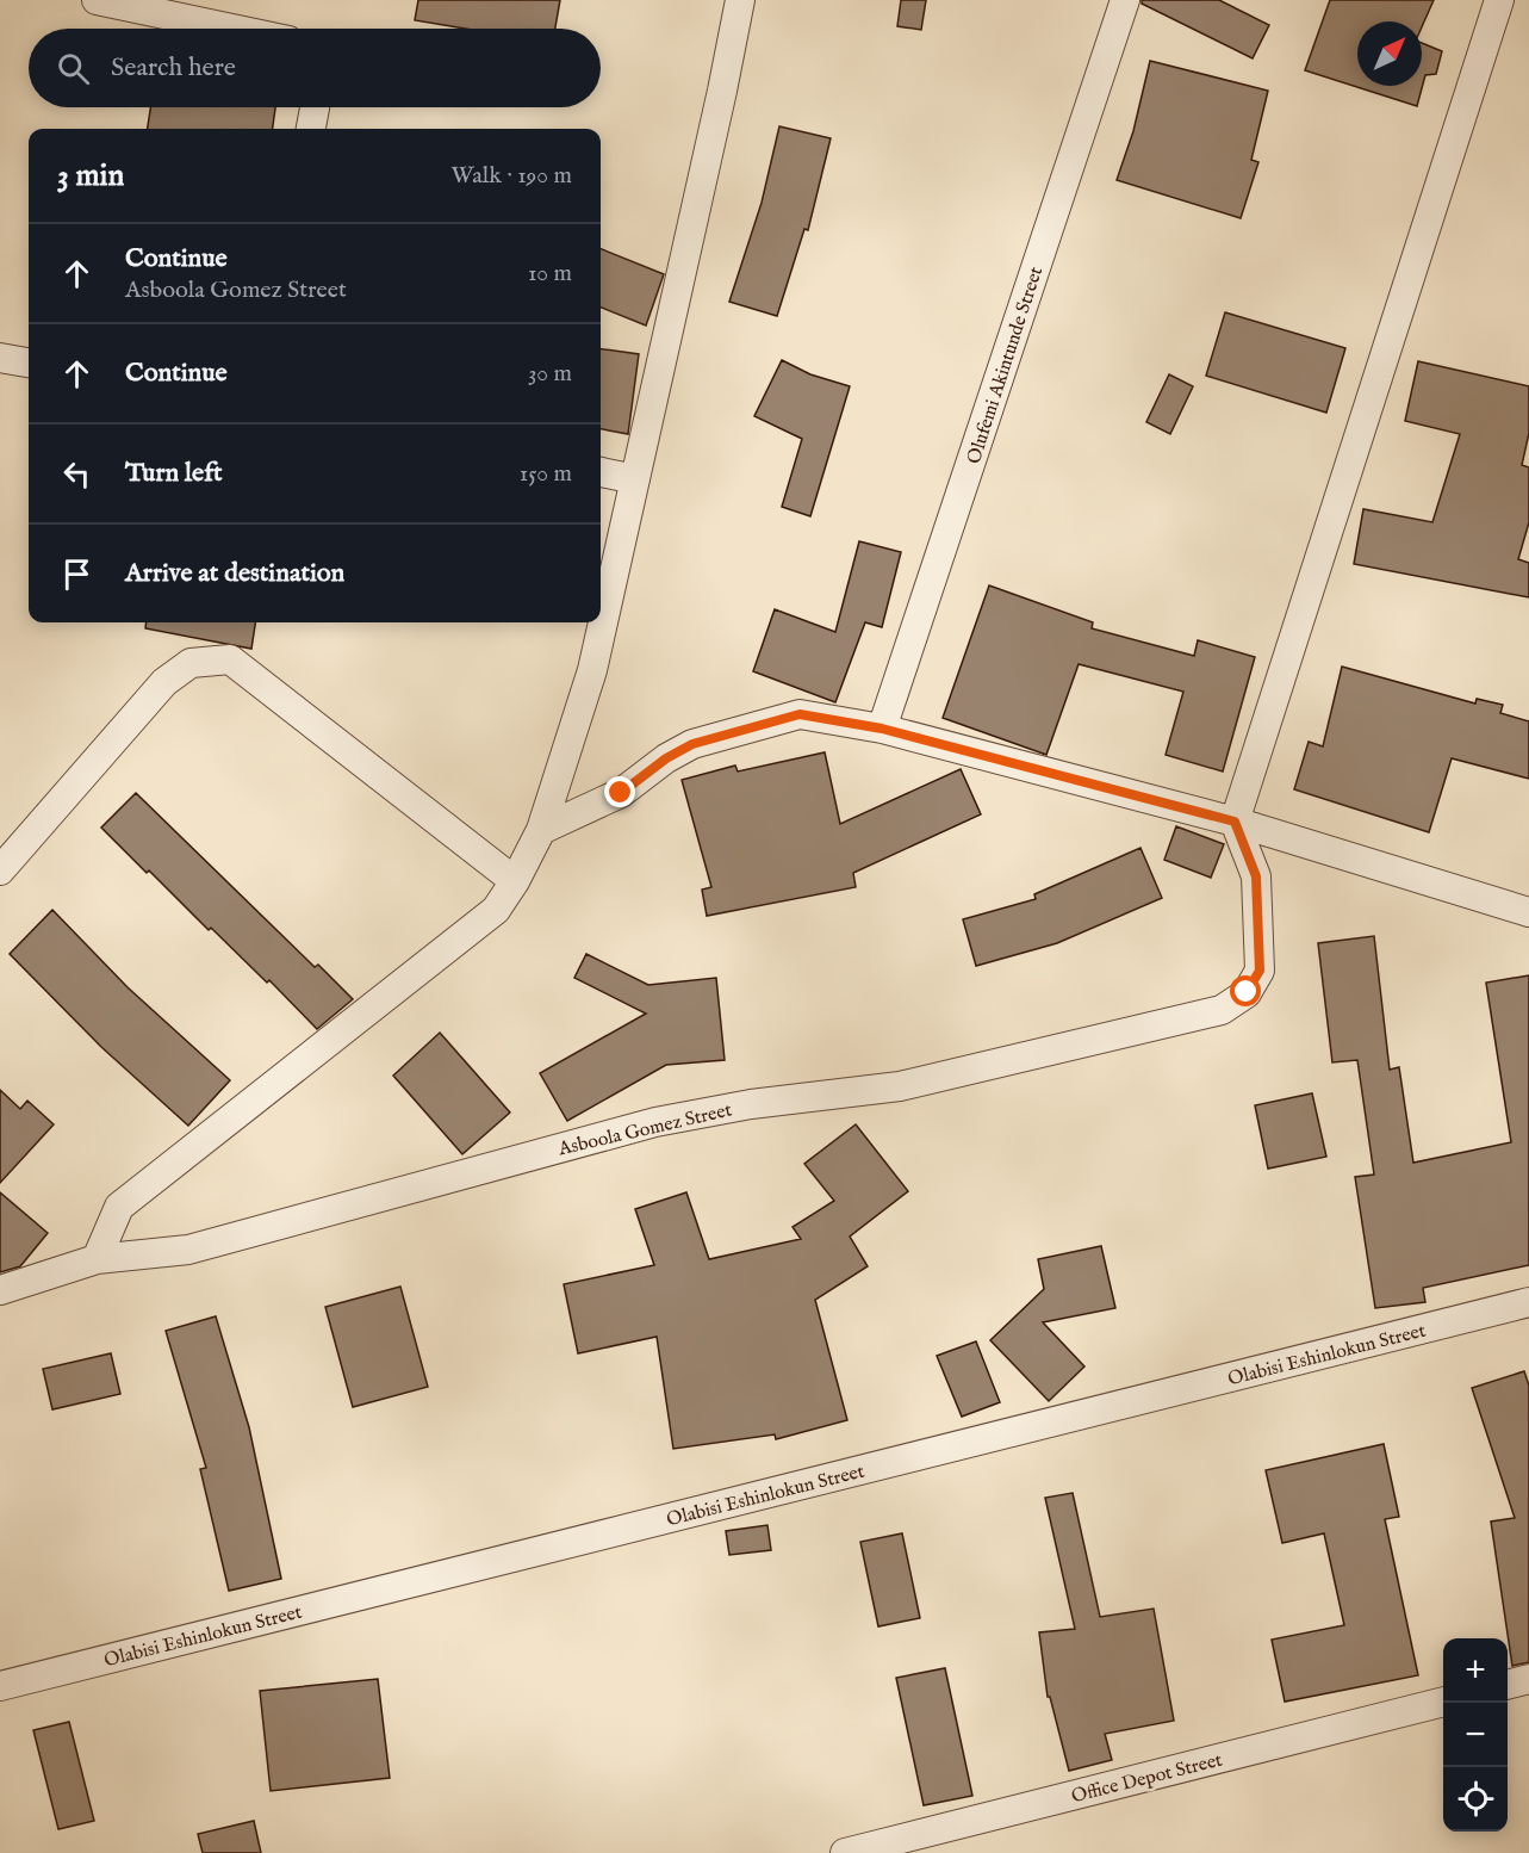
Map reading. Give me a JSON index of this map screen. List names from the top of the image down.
{
  "streets": {
    "street": [
      "Olufemi Akintunde Street",
      "Asboola Gomez Street",
      "Olabisi Eshinlokun Street",
      "Office Depot Street"
    ]
  },
  "north": "top right",
  "page": {
    "search": "Search here",
    "heading": ["3 min", "Walk · 190 m"],
    "list": [
      ["Continue", "Asboola Gomez Street", "10 m"],
      ["Continue", "30 m"],
      ["Turn left", "150 m"],
      "Arrive at destination"
    ],
    "map_buttons": ["+", "−"]
  }
}
